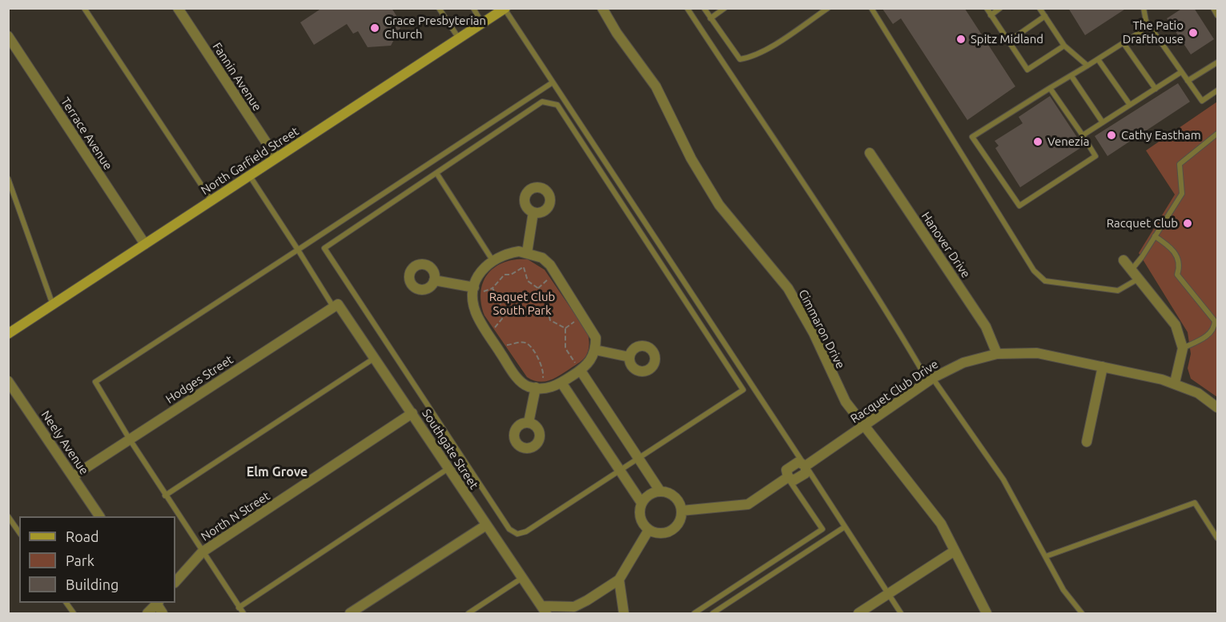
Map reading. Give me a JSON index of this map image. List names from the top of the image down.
{
  "streets": {
    "main road": ["North Garfield Street"],
    "street": [
      "Fannin Avenue",
      "Terrace Avenue",
      "Hanover Drive",
      "Cimmaron Drive",
      "Hodges Street",
      "Racquet Club Drive",
      "Neely Avenue",
      "Southgate Street",
      "North N Street"
    ]
  },
  "crossings": [
    ["Fannin Avenue", "North Garfield Street"],
    ["Terrace Avenue", "North Garfield Street"],
    ["Hanover Drive", "Racquet Club Drive"],
    ["Cimmaron Drive", "Racquet Club Drive"],
    ["Hodges Street", "Neely Avenue"],
    ["Hodges Street", "Southgate Street"],
    ["Southgate Street", "North N Street"]
  ],
  "districts": ["Elm Grove"],
  "parks": ["Raquet Club South Park"],
  "places": [
    "Grace Presbyterian Church",
    "The Patio Drafthouse",
    "Spitz Midland",
    "Cathy Eastham",
    "Venezia",
    "Racquet Club"
  ],
  "legend": ["Road", "Park", "Building"]
}
